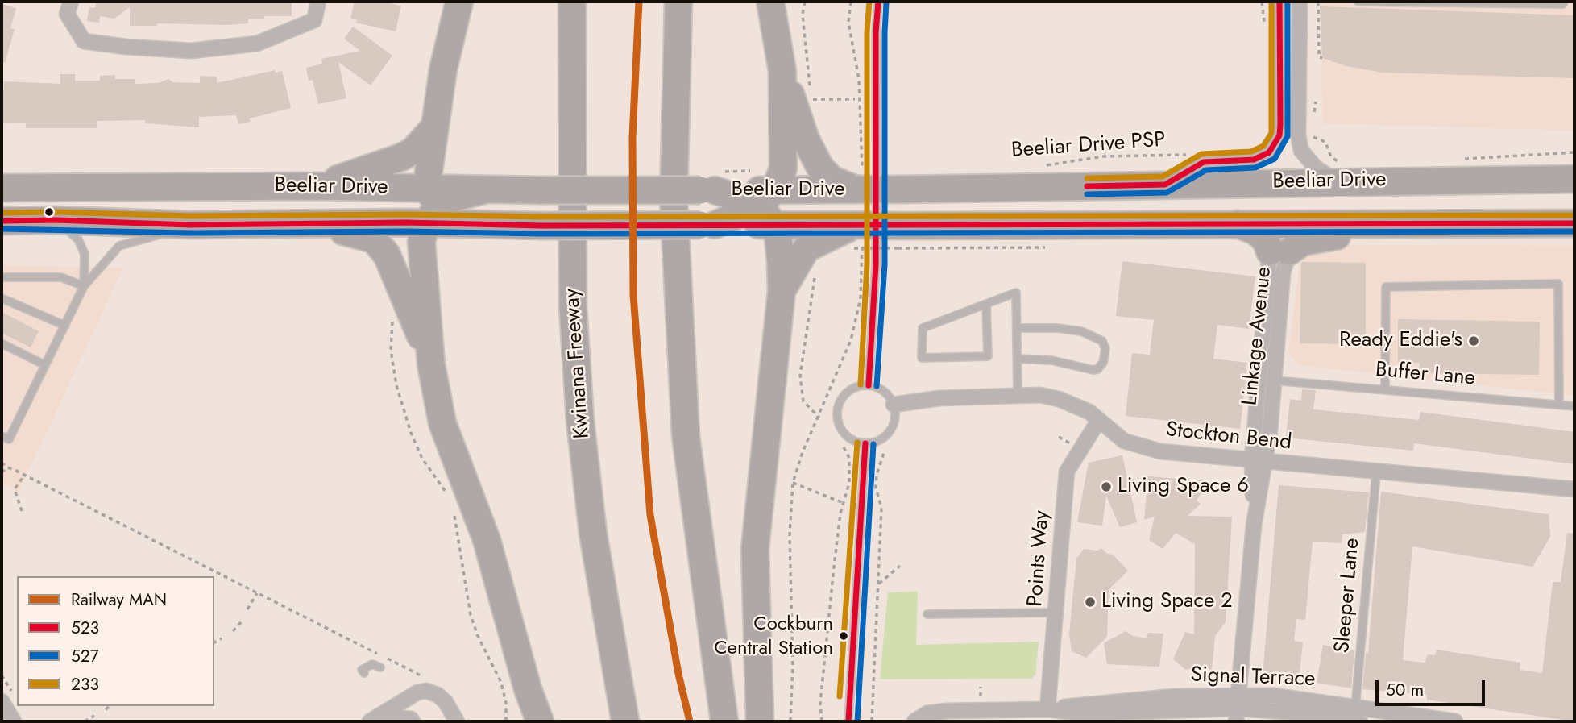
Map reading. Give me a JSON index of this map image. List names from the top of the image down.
{
  "streets": {
    "highway": ["Beeliar Drive", "Kwinana Freeway"],
    "street": [
      "Linkage Avenue",
      "Stockton Bend",
      "Points Way",
      "Signal Terrace"
    ],
    "lane": ["Buffer Lane", "Sleeper Lane"],
    "path": ["Beeliar Drive PSP"]
  },
  "crossings": [
    ["Linkage Avenue", "Buffer Lane"],
    ["Linkage Avenue", "Stockton Bend"],
    ["Linkage Avenue", "Signal Terrace"],
    ["Stockton Bend", "Points Way"],
    ["Stockton Bend", "Sleeper Lane"],
    ["Points Way", "Signal Terrace"],
    ["Sleeper Lane", "Signal Terrace"]
  ],
  "places": [
    "Ready Eddie's",
    "Living Space 6",
    "Living Space 2",
    "Cockburn Central Station"
  ],
  "lines": [
    "rail line MAN",
    "transit line 523",
    "transit line 527",
    "transit line 233"
  ],
  "legend": [
    "Railway MAN",
    "523",
    "527",
    "233"
  ],
  "scale_bar": "50 m"
}
